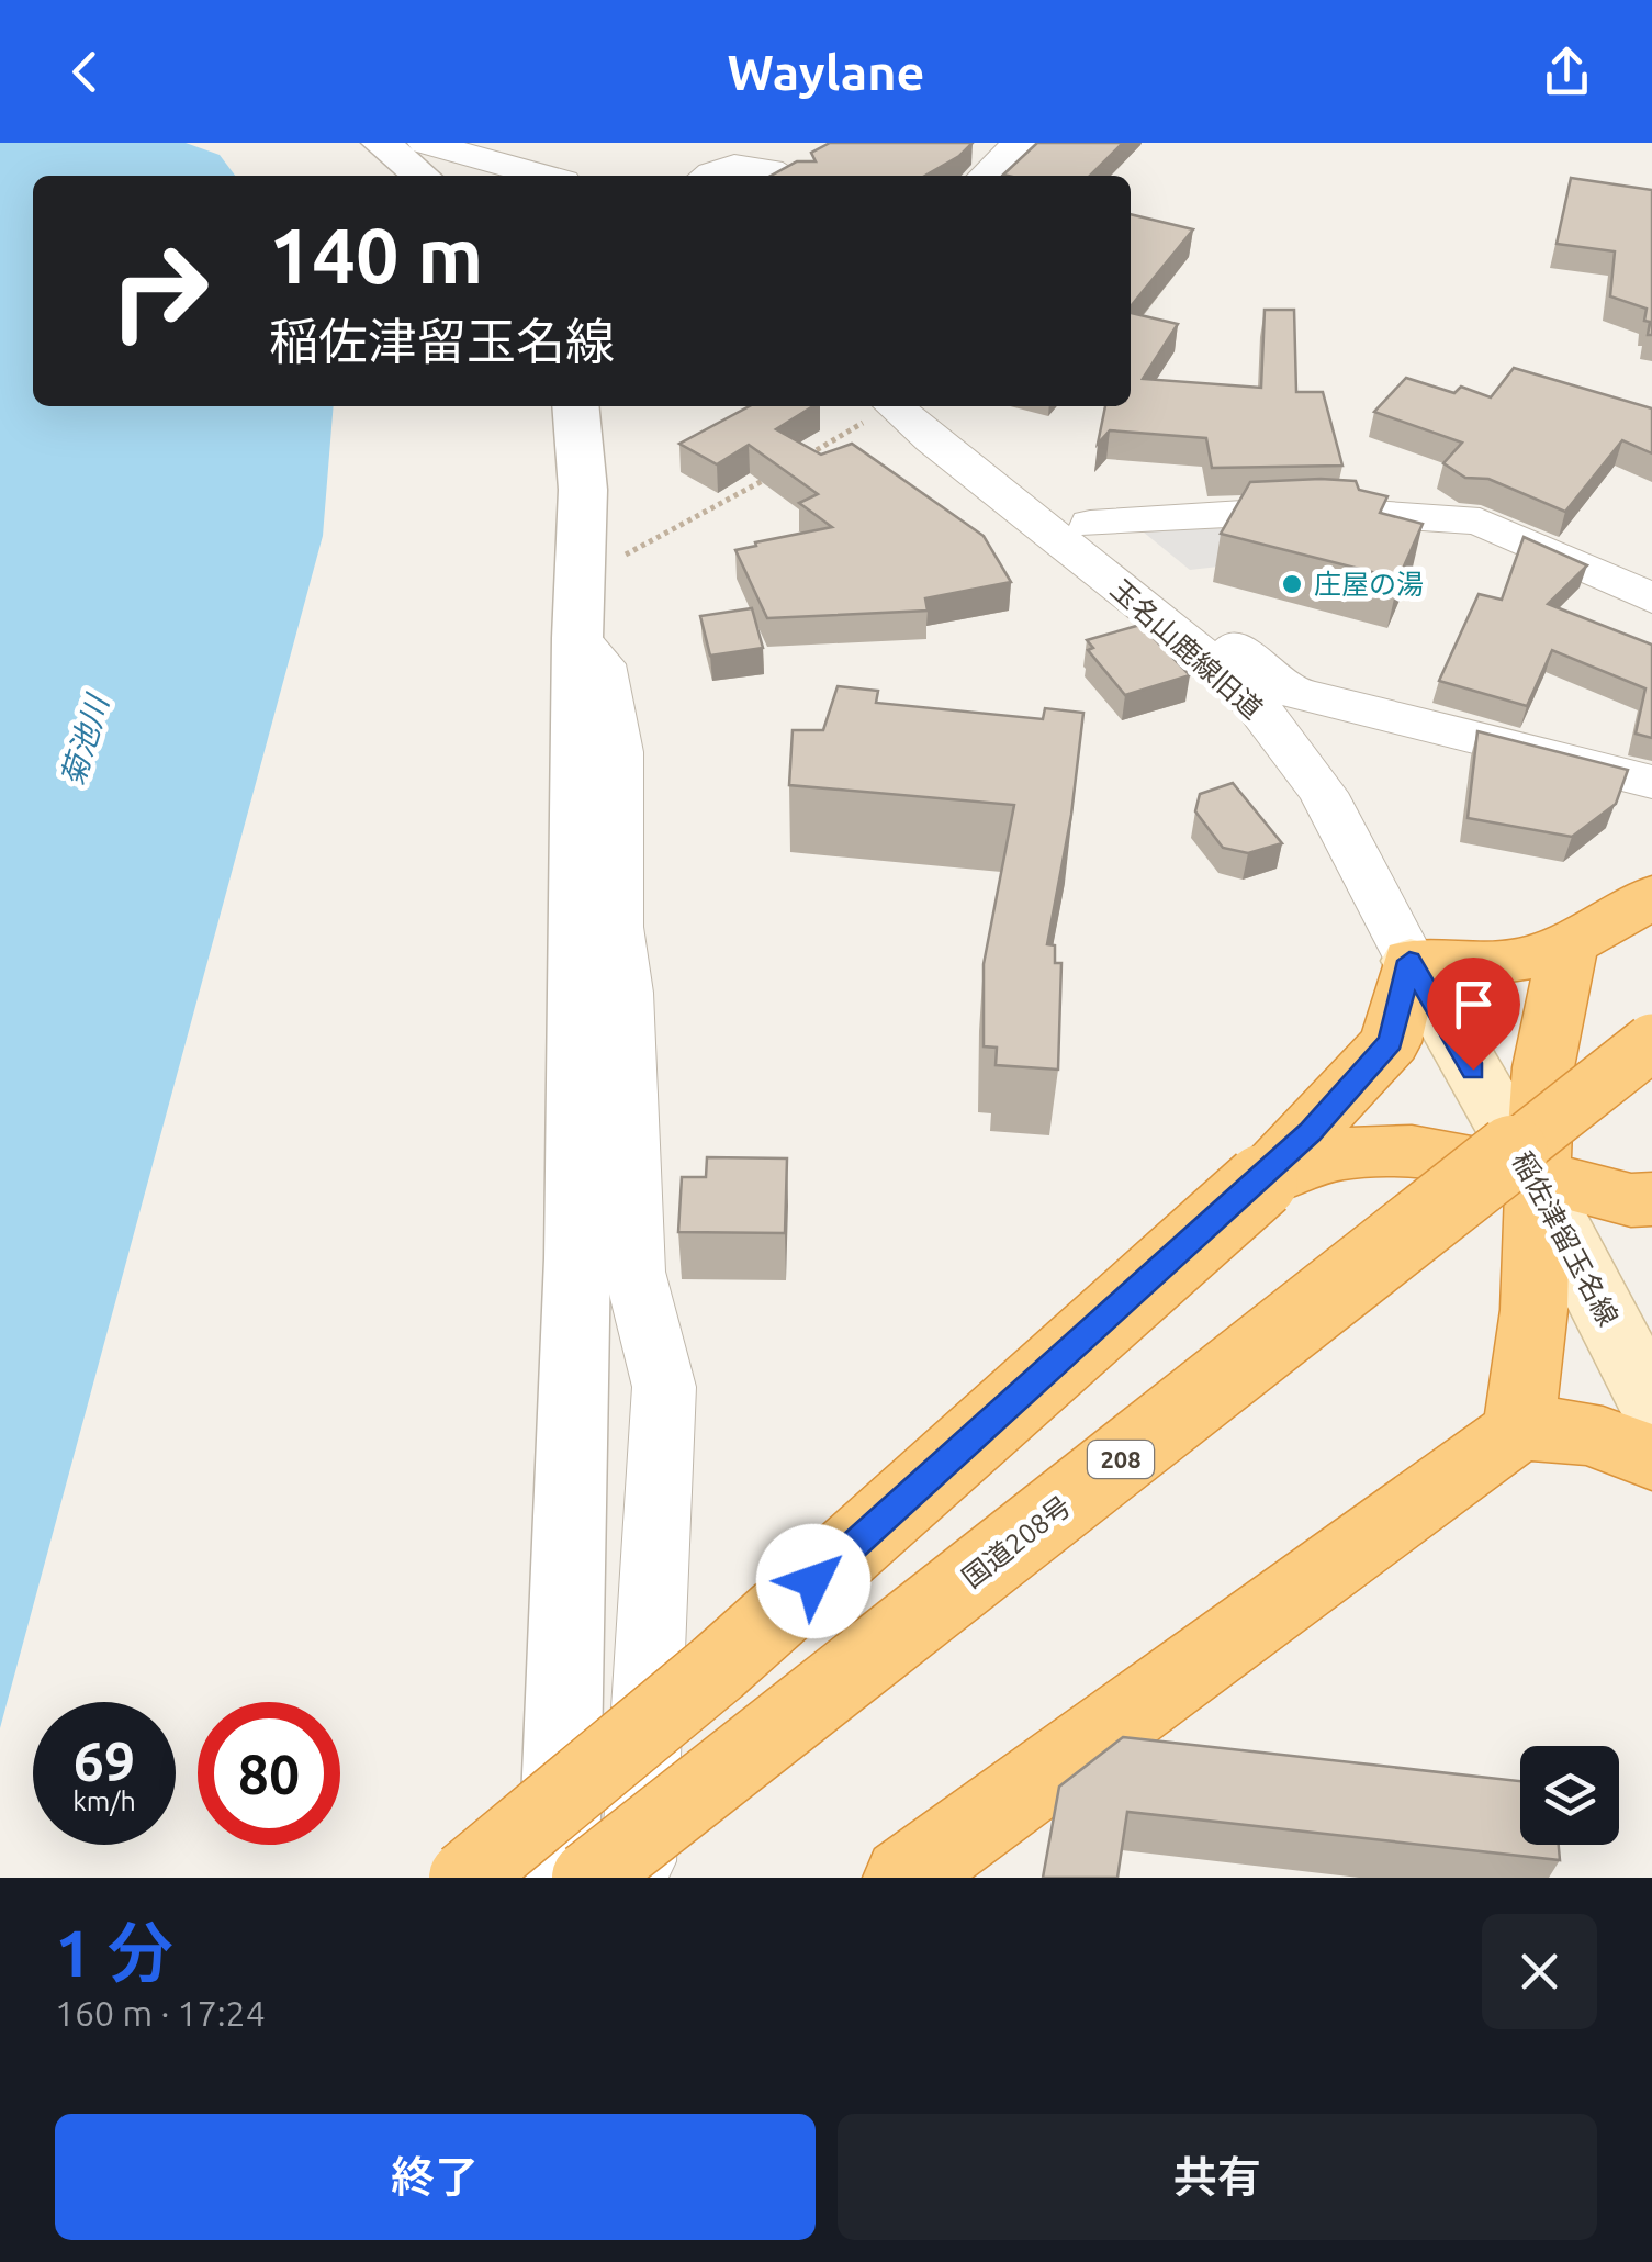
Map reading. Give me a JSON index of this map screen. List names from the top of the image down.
{
  "streets": {
    "highway": ["208", "国道208号"],
    "main road": ["稲佐津留玉名線"],
    "street": ["玉名山鹿線旧道"]
  },
  "crossings": [
    ["玉名山鹿線旧道", "稲佐津留玉名線"]
  ],
  "water": ["菊池川"],
  "places": ["庄屋の湯"],
  "page": {
    "header": "Waylane",
    "turn": ["140 m", "稲佐津留玉名線"],
    "speed": "69 km/h",
    "limit": "80",
    "heading": ["1 分", "160 m · 17:24"],
    "buttons": ["終了", "共有"]
  }
}
